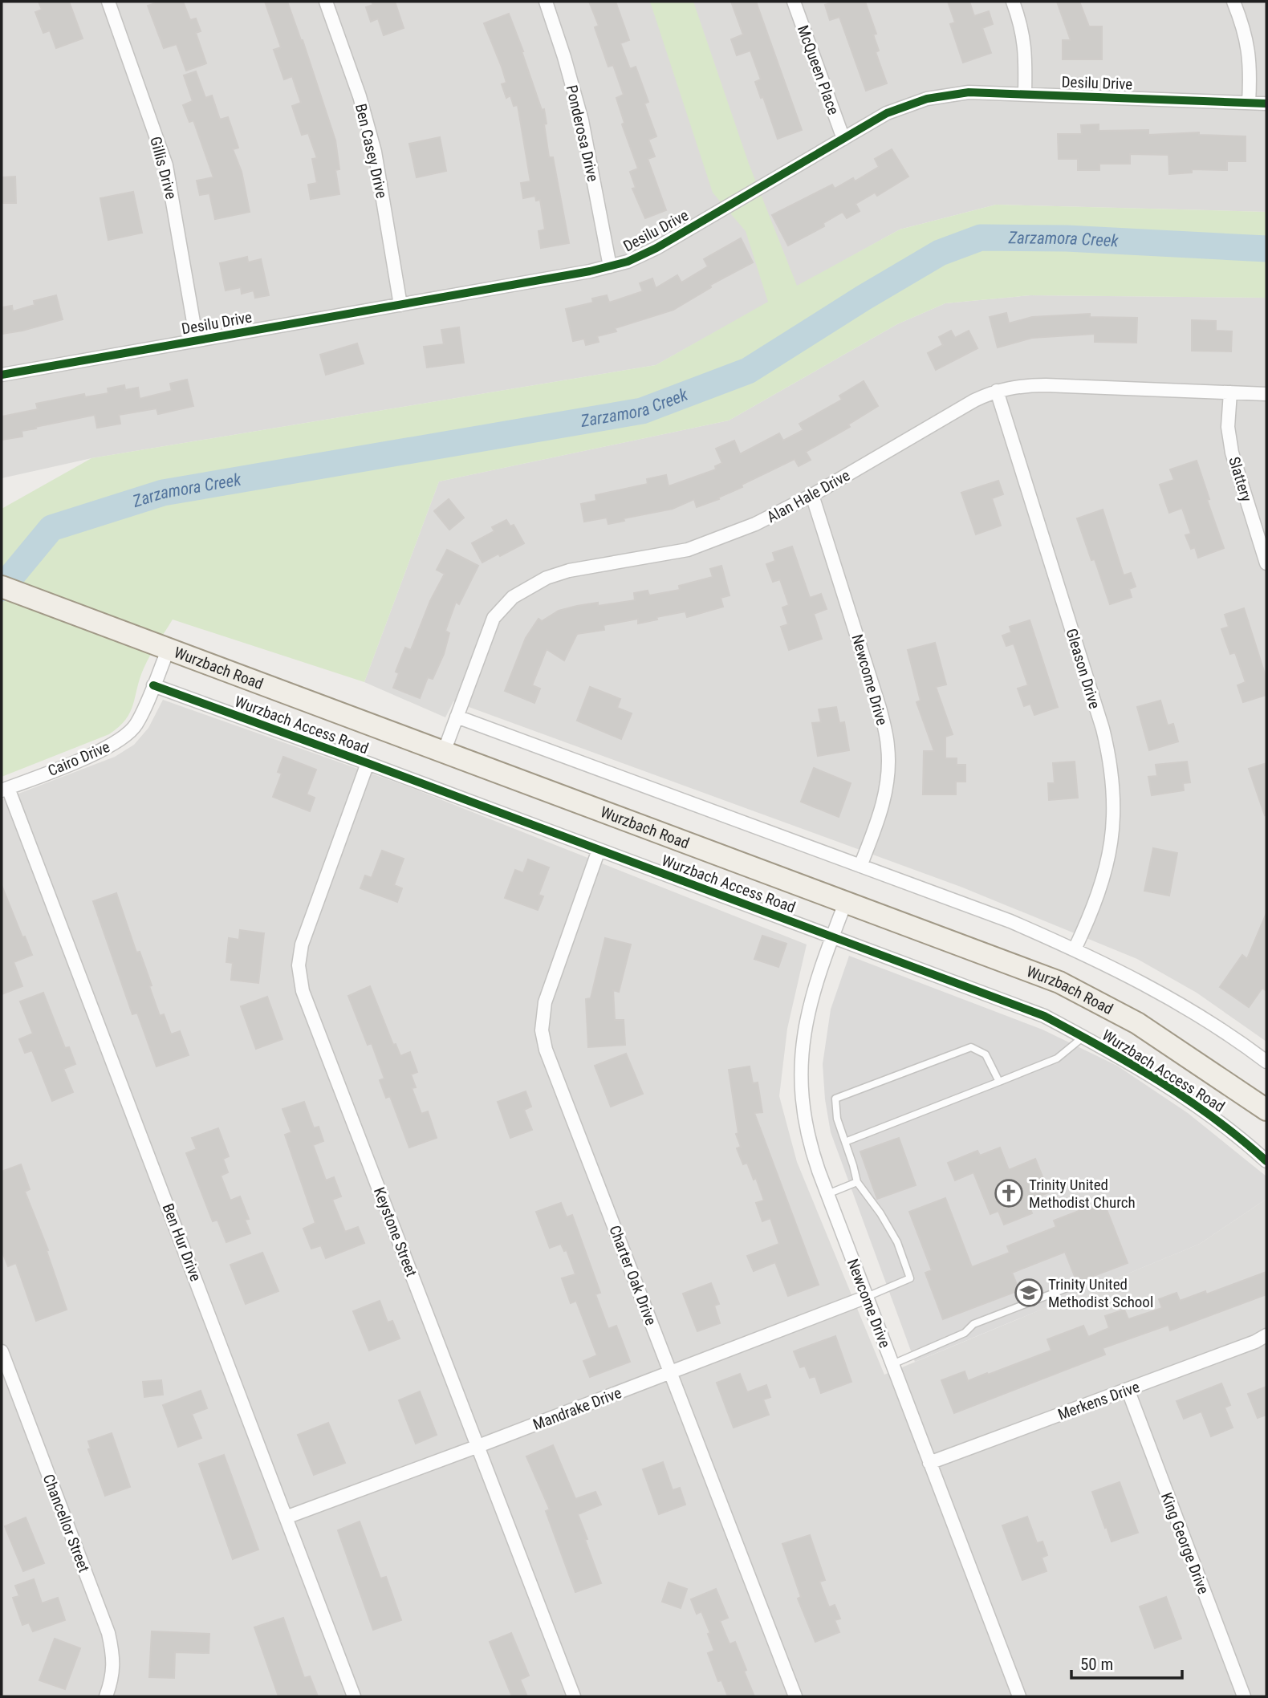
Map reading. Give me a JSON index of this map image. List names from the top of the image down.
{
  "streets": {
    "main road": ["Wurzbach Road"],
    "street": [
      "McQueen Place",
      "Desilu Drive",
      "Ponderosa Drive",
      "Ben Casey Drive",
      "Gillis Drive",
      "Slattery",
      "Alan Hale Drive",
      "Gleason Drive",
      "Newcome Drive",
      "Wurzbach Access Road",
      "Cairo Drive",
      "Keystone Street",
      "Ben Hur Drive",
      "Charter Oak Drive",
      "Merkens Drive",
      "Mandrake Drive",
      "Chancellor Street",
      "King George Drive"
    ]
  },
  "crossings": [
    ["McQueen Place", "Desilu Drive"],
    ["Desilu Drive", "Ponderosa Drive"],
    ["Desilu Drive", "Ben Casey Drive"],
    ["Desilu Drive", "Gillis Drive"],
    ["Slattery", "Alan Hale Drive"],
    ["Alan Hale Drive", "Wurzbach Road"],
    ["Alan Hale Drive", "Gleason Drive"],
    ["Alan Hale Drive", "Newcome Drive"],
    ["Wurzbach Road", "Newcome Drive"],
    ["Wurzbach Road", "Cairo Drive"],
    ["Newcome Drive", "Wurzbach Access Road"],
    ["Newcome Drive", "Merkens Drive"],
    ["Newcome Drive", "Mandrake Drive"],
    ["Wurzbach Access Road", "Cairo Drive"],
    ["Wurzbach Access Road", "Keystone Street"],
    ["Wurzbach Access Road", "Charter Oak Drive"],
    ["Cairo Drive", "Ben Hur Drive"],
    ["Keystone Street", "Mandrake Drive"],
    ["Ben Hur Drive", "Mandrake Drive"],
    ["Charter Oak Drive", "Mandrake Drive"],
    ["Merkens Drive", "King George Drive"]
  ],
  "water": ["Zarzamora Creek"],
  "places": {
    "church": ["Trinity United Methodist Church"],
    "school or university": ["Trinity United Methodist School"]
  },
  "scale_bar": "50 m"
}
